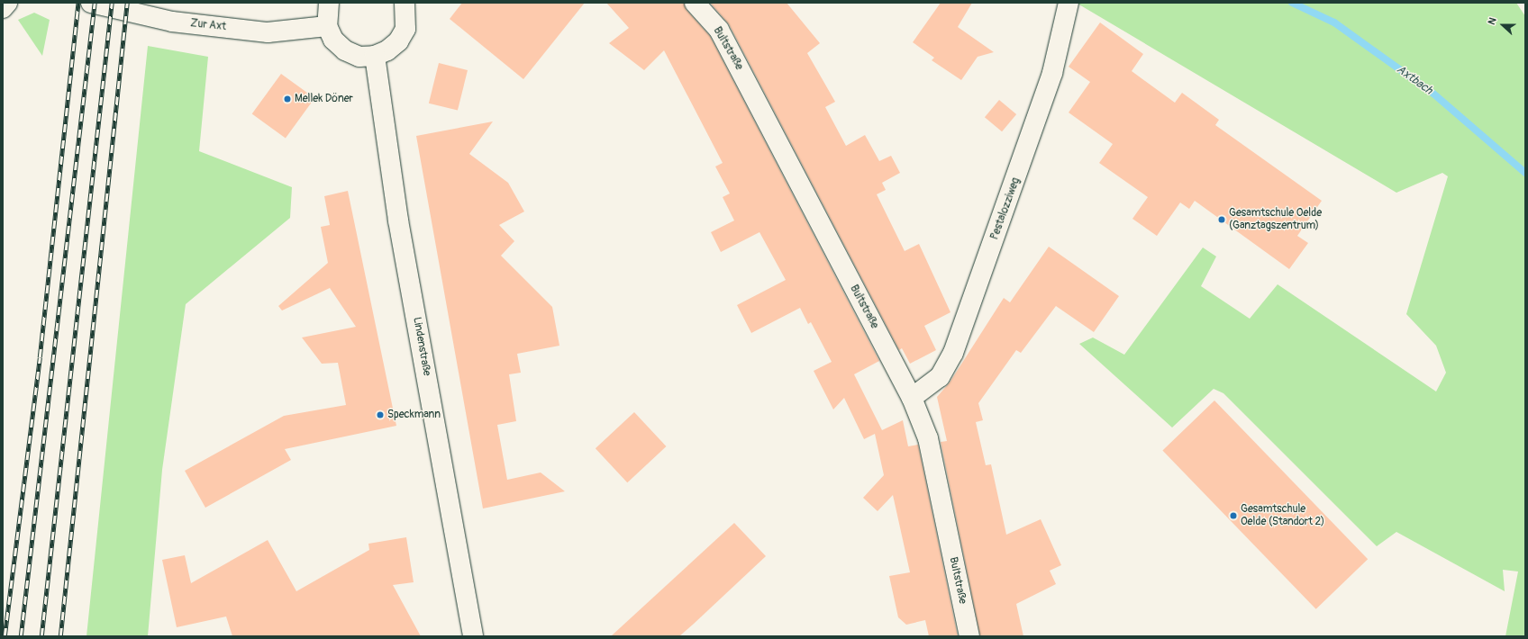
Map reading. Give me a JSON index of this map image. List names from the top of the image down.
{
  "streets": {
    "street": [
      "Zur Axt",
      "Bultstraße",
      "Pestalozziweg",
      "Lindenstraße"
    ]
  },
  "crossings": [
    ["Bultstraße", "Pestalozziweg"]
  ],
  "water": ["Axtbach"],
  "places": [
    "Mellek Döner",
    "Gesamtschule Oelde (Ganztagszentrum)",
    "Speckmann",
    "Gesamtschule Oelde (Standort 2)"
  ],
  "north": "left"
}
